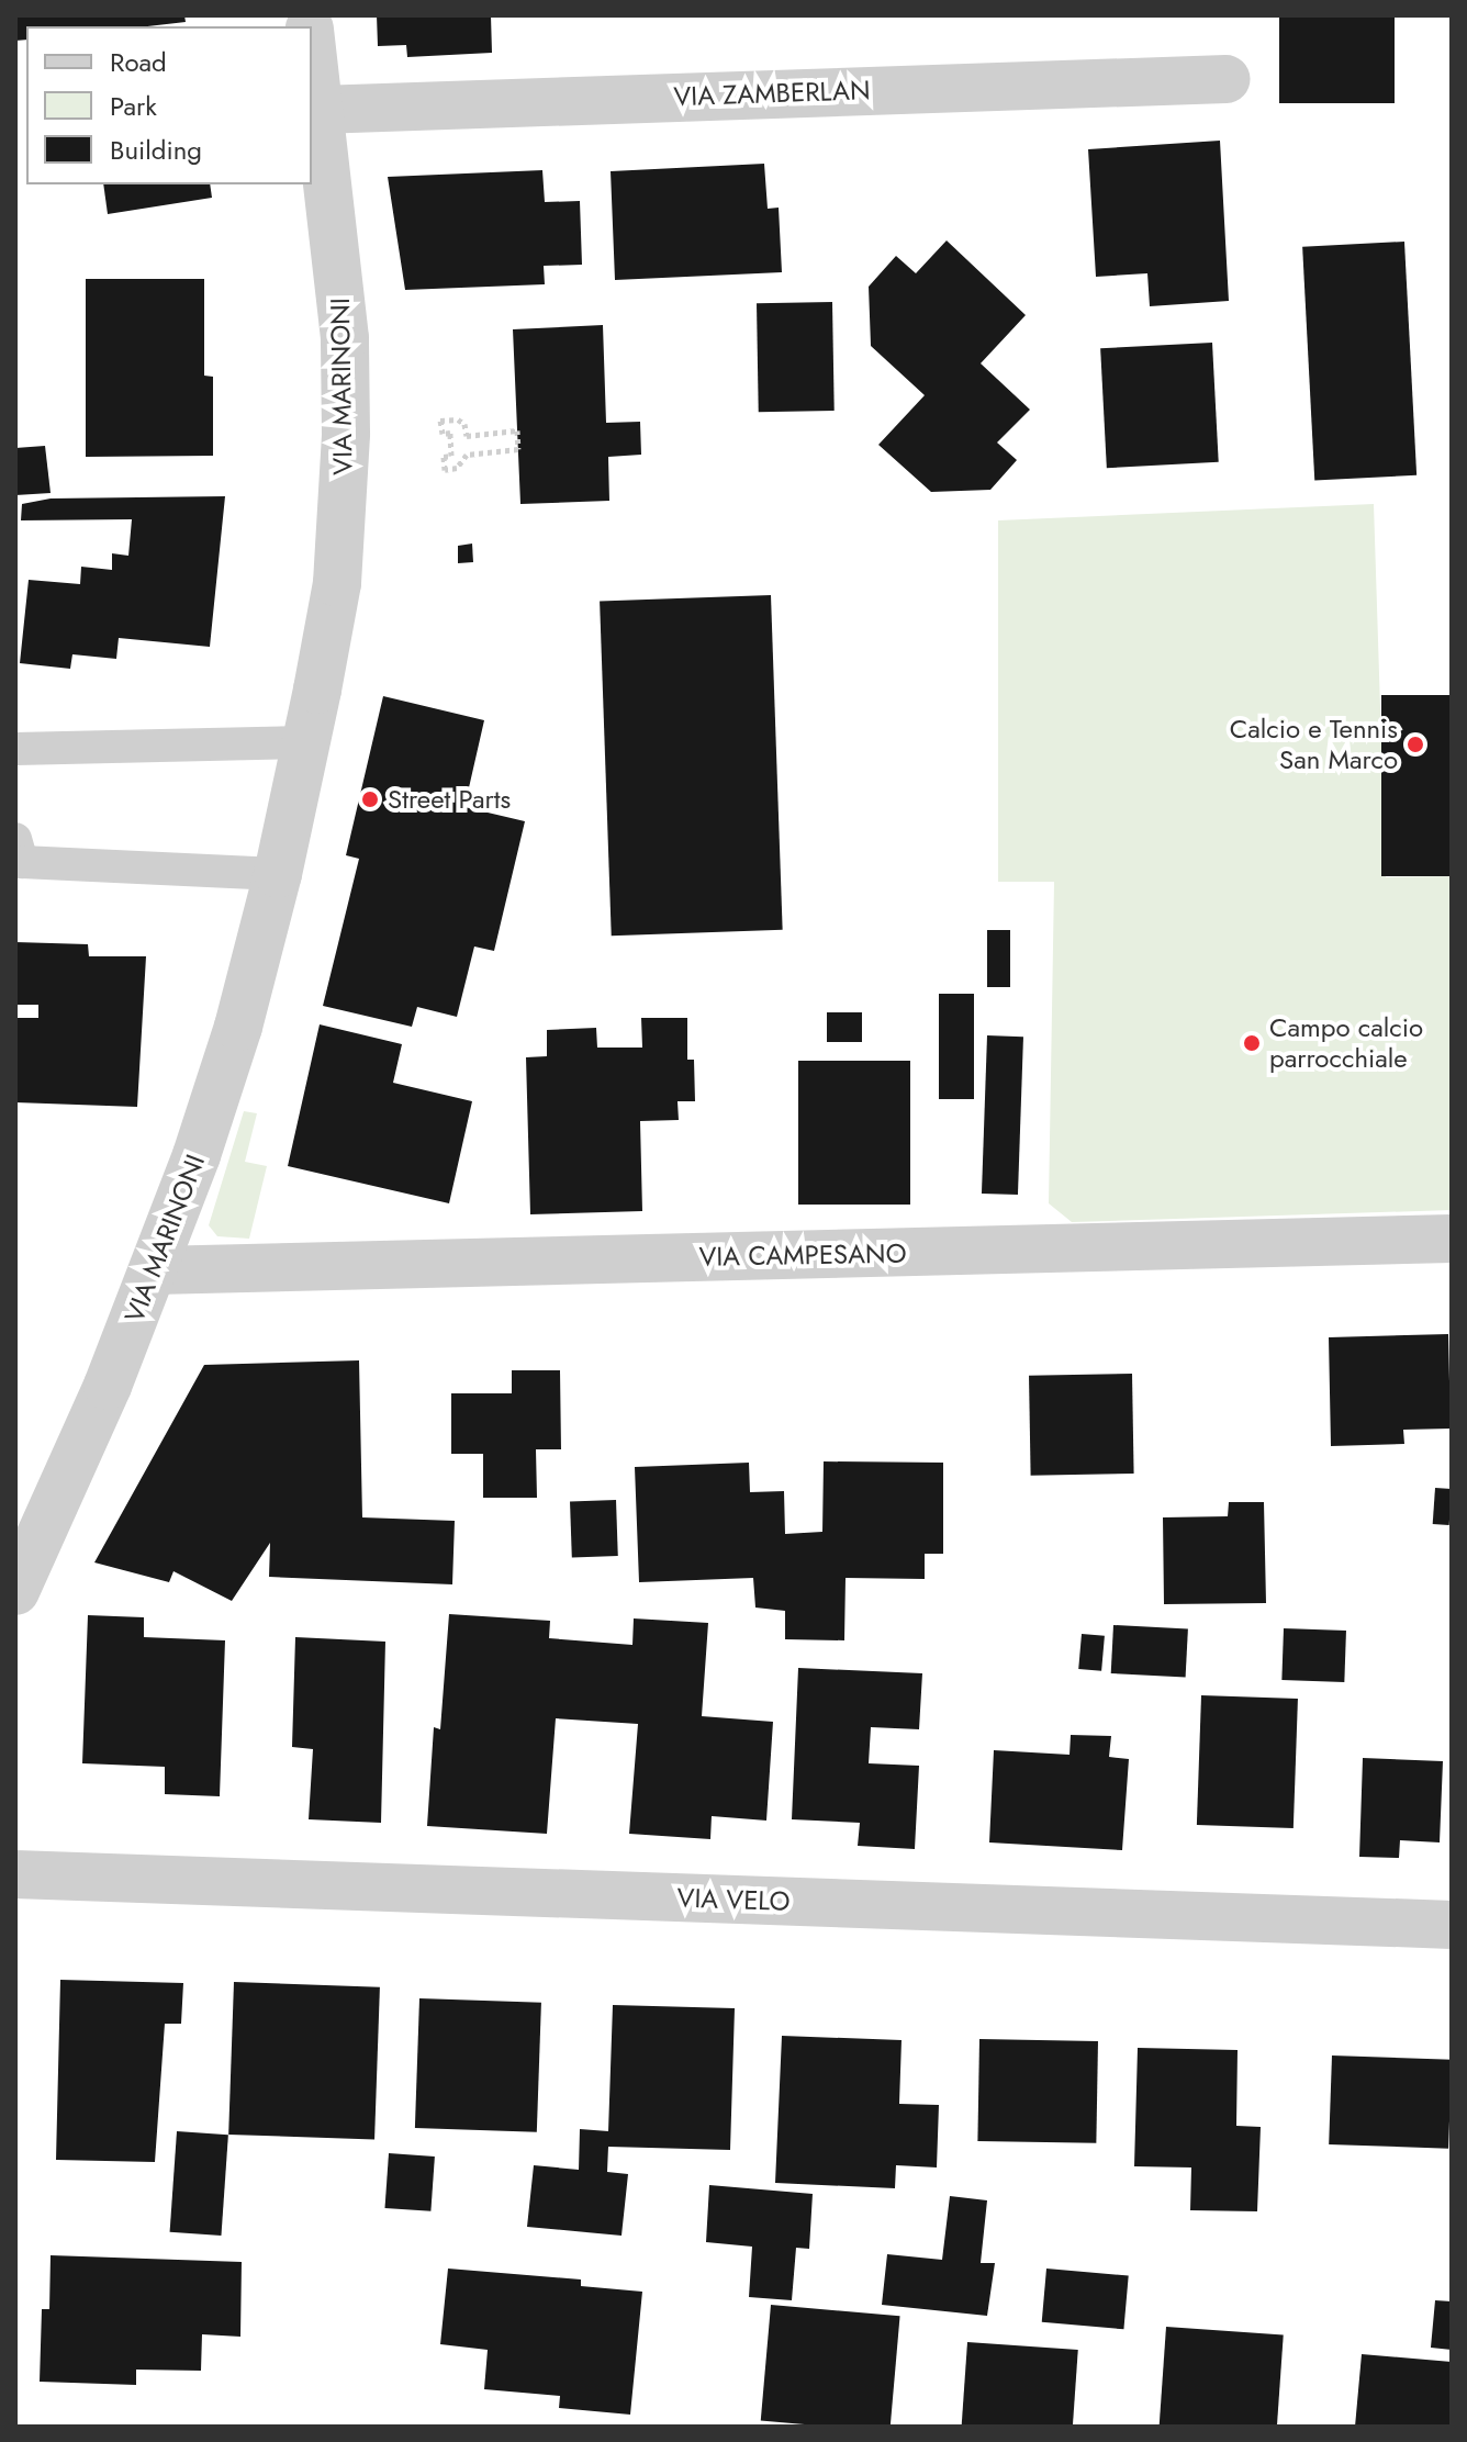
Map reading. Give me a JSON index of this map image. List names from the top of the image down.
{
  "streets": {
    "street": [
      "VIA ZAMBERLAN",
      "VIA MARINONI",
      "VIA CAMPESANO",
      "VIA VELO"
    ]
  },
  "crossings": [
    ["VIA ZAMBERLAN", "VIA MARINONI"],
    ["VIA MARINONI", "VIA CAMPESANO"]
  ],
  "places": ["Calcio e Tennis San Marco", "Street Parts", "Campo calcio parrocchiale"],
  "legend": ["Road", "Park", "Building"]
}
